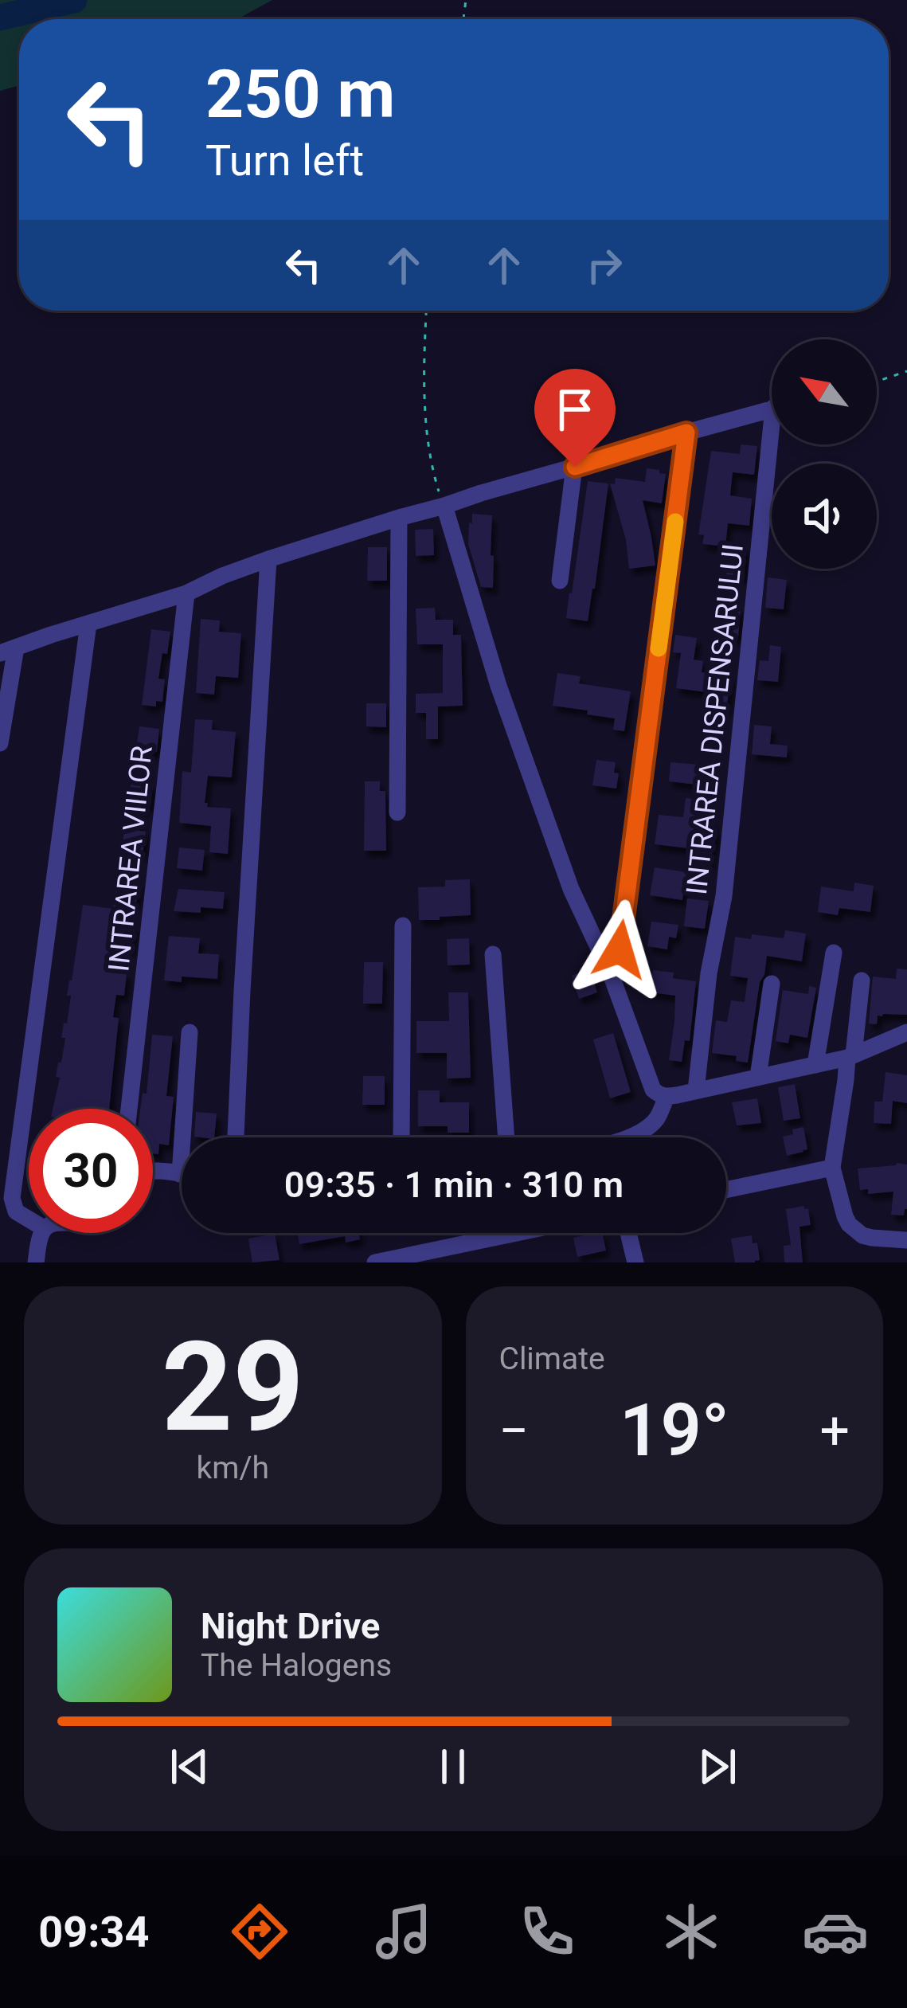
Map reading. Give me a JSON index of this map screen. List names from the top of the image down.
{
  "streets": {
    "street": ["INTRAREA DISPENSARULUI", "INTRAREA VIILOR"]
  },
  "north": "top left",
  "page": {
    "turn": ["250 m", "Turn left"],
    "limit": "30",
    "trip": "09:35 · 1 min · 310 m",
    "tile": [
      ["29", "km/h"],
      "Climate"
    ],
    "heat": ["−", "19°", "+"],
    "song": ["Night Drive", "The Halogens"],
    "tabs": "09:34"
  }
}
